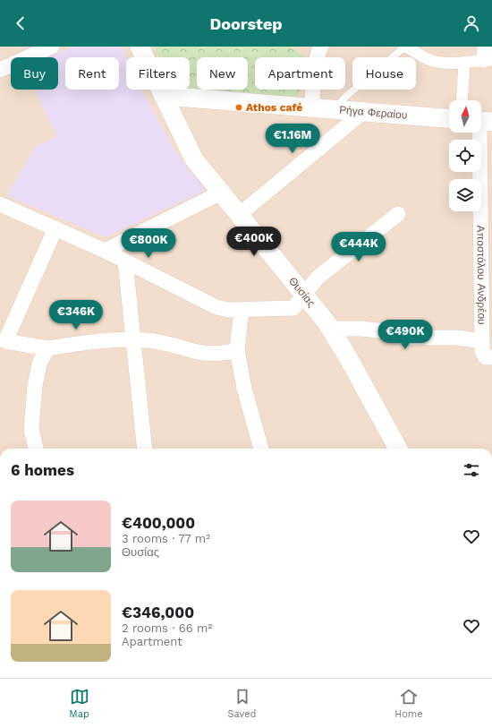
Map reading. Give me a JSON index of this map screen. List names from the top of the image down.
{
  "streets": {
    "street": ["Ρήγα Φεραίου", "Αποστόλου Ανδρέου", "Θυσίας"]
  },
  "crossings": [
    ["Ρήγα Φεραίου", "Θυσίας"]
  ],
  "places": ["Athos café"],
  "north": "top",
  "page": {
    "header": "Doorstep",
    "chip": [
      "Buy",
      "Rent",
      "Filters",
      "New",
      "Apartment",
      "House"
    ],
    "price": [
      "€1.16M",
      "€400K",
      "€800K",
      "€444K",
      "€346K",
      "€490K"
    ],
    "heading": "6 homes",
    "list": [
      {
        "name": "€400,000",
        "note": "3 rooms · 77 m² · Θυσίας"
      },
      {
        "name": "€346,000",
        "note": "2 rooms · 66 m² · Apartment"
      }
    ],
    "tabs": ["Map", "Saved", "Home"]
  }
}
